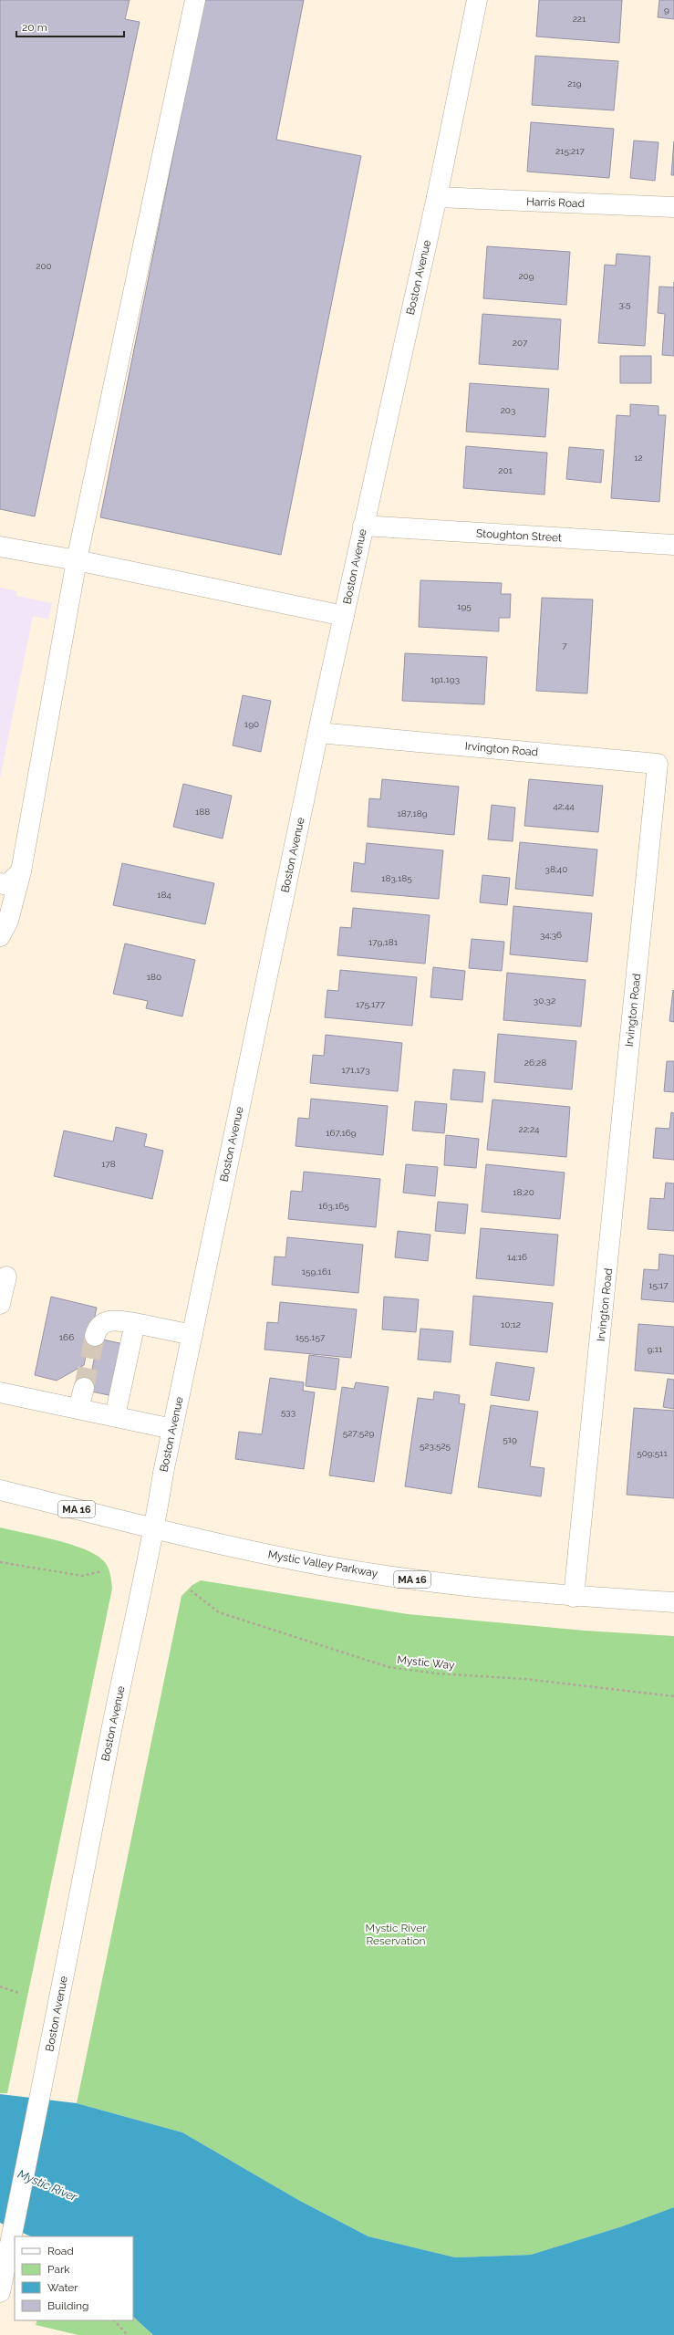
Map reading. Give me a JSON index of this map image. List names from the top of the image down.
{
  "streets": {
    "main road": [
      "Harris Road",
      "Boston Avenue",
      "Stoughton Street",
      "Irvington Road",
      "MA 16",
      "Mystic Valley Parkway"
    ],
    "path": ["Mystic Way"]
  },
  "crossings": [
    ["Harris Road", "Boston Avenue"],
    ["Boston Avenue", "Stoughton Street"],
    ["Boston Avenue", "Irvington Road"],
    ["Boston Avenue", "Mystic Valley Parkway"],
    ["Irvington Road", "Mystic Valley Parkway"]
  ],
  "water": ["Mystic River"],
  "parks": ["Mystic River Reservation"],
  "house_numbers": [
    "9",
    "221",
    "219",
    "215;217",
    "200",
    "209",
    "3;5",
    "207",
    "203",
    "12",
    "201",
    "195",
    "7",
    "191,193",
    "190",
    "42;44",
    "188",
    "187,189",
    "38;40",
    "183,185",
    "184",
    "34;36",
    "179,181",
    "180",
    "30,32",
    "175,177",
    "26;28",
    "171,173",
    "22;24",
    "167,169",
    "178",
    "18;20",
    "163,165",
    "14;16",
    "159,161",
    "15;17",
    "10;12",
    "166",
    "155,157",
    "9;11",
    "533",
    "527;529",
    "519",
    "523;525",
    "509;511"
  ],
  "legend": [
    "Road",
    "Park",
    "Water",
    "Building"
  ],
  "scale_bar": "20 m"
}
